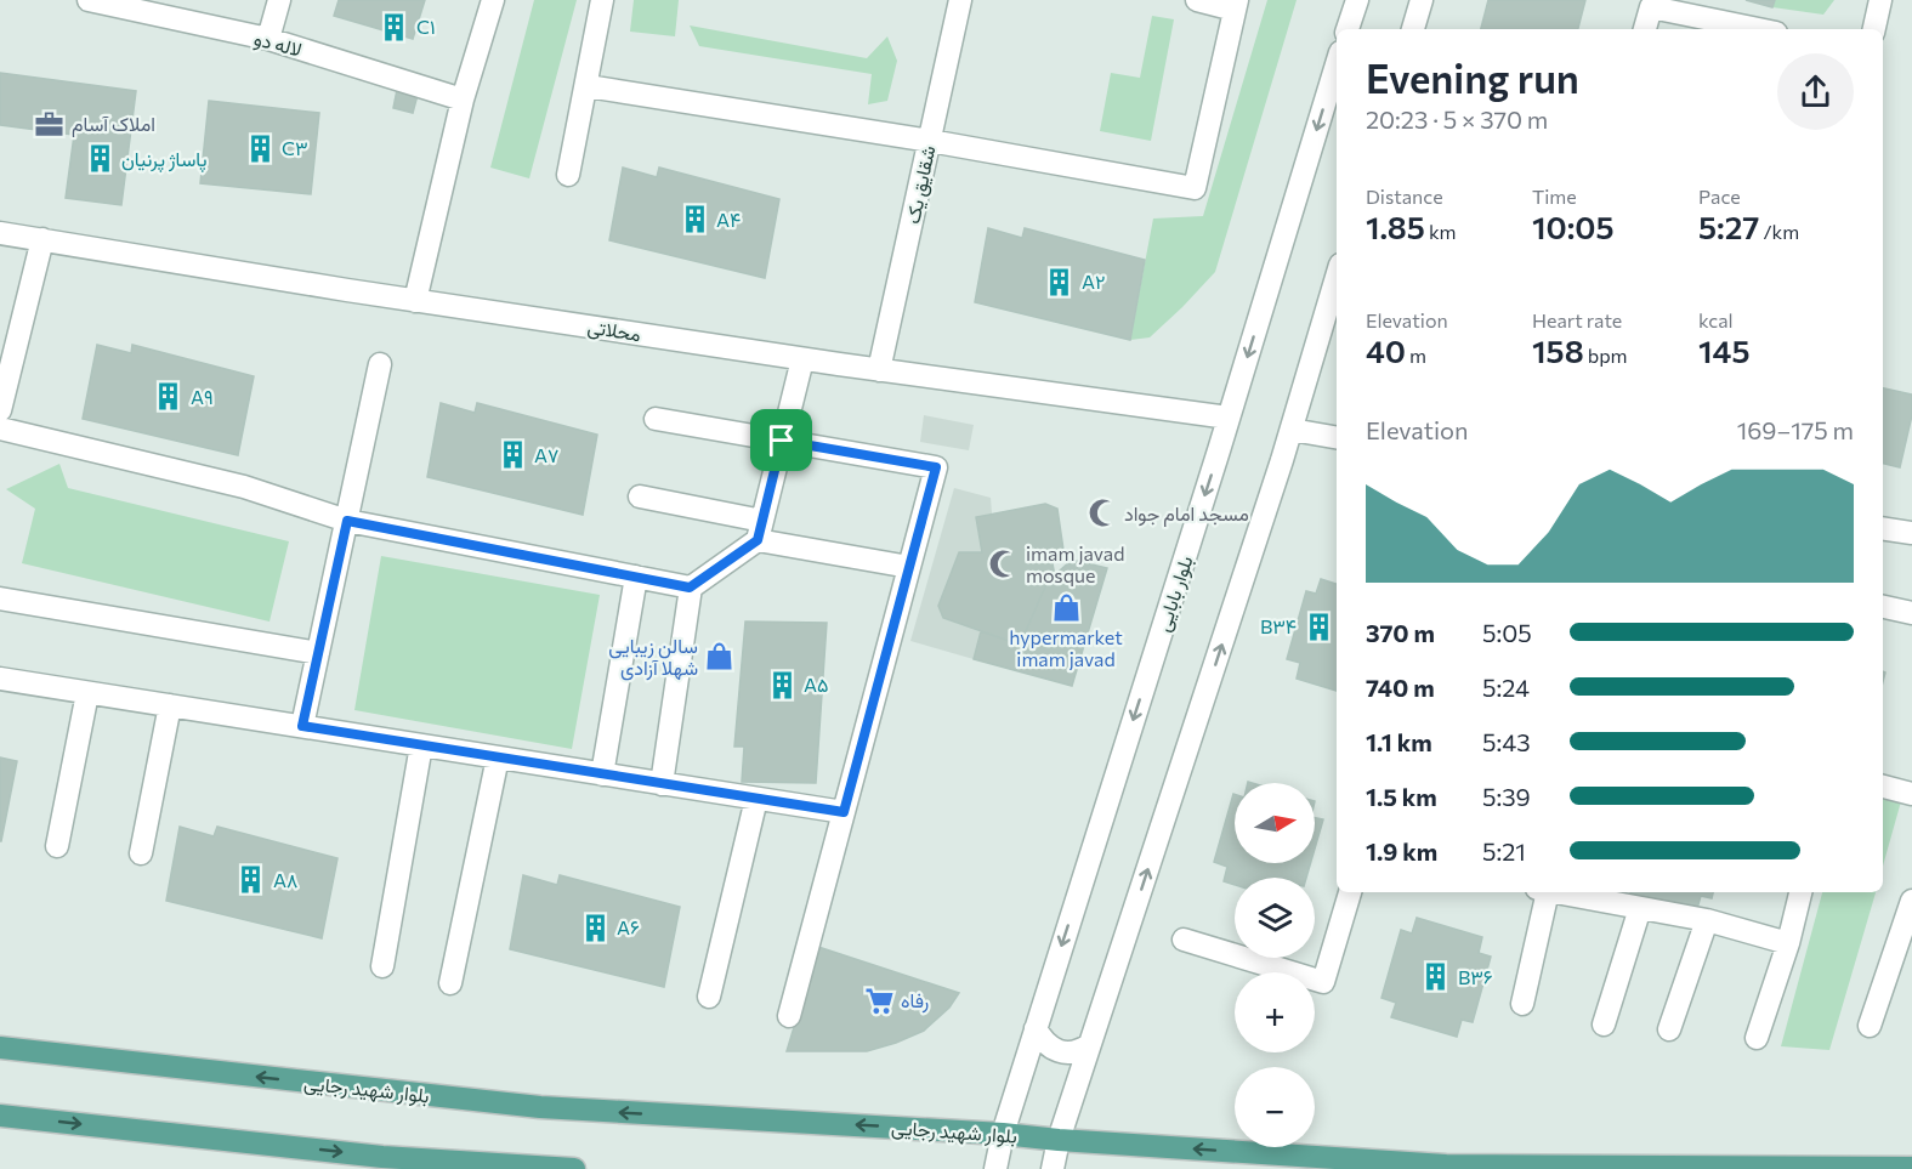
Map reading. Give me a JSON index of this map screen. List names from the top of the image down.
{
  "streets": {
    "main road": ["بلوار شهید رجایی"],
    "street": [
      "لاله دو",
      "شقایق یک",
      "محلاتی",
      "بلوار بابایی"
    ]
  },
  "crossings": [
    ["شقایق یک", "محلاتی"],
    ["محلاتی", "بلوار بابایی"],
    ["بلوار بابایی", "بلوار شهید رجایی"]
  ],
  "places": {
    "building": [
      "C۱",
      "C۳",
      "پاساژ پرنیان",
      "A۴",
      "A۲",
      "A۹",
      "A۷",
      "B۳۴",
      "A۵",
      "A۸",
      "A۶",
      "B۳۶"
    ],
    "office": ["املاک آسام"],
    "mosque": ["مسجد امام جواد", "imam javad mosque"],
    "shop": ["hypermarket imam javad", "سالن زیبایی شهلا آزادی"],
    "supermarket": ["رفاه"]
  },
  "north": "right",
  "page": {
    "heading": ["Evening run", "20:23 · 5 × 370 m"],
    "stats": [
      ["Distance", "1.85 km"],
      ["Time", "10:05"],
      ["Pace", "5:27 /km"],
      ["Elevation", "40 m"],
      ["Heart rate", "158 bpm"],
      ["kcal", "145"]
    ],
    "chart": ["Elevation", "169–175 m"],
    "list": [
      {
        "name": "370 m",
        "note": "5:05"
      },
      {
        "name": "740 m",
        "note": "5:24"
      },
      {
        "name": "1.1 km",
        "note": "5:43"
      },
      {
        "name": "1.5 km",
        "note": "5:39"
      },
      {
        "name": "1.9 km",
        "note": "5:21"
      }
    ],
    "map_buttons": ["+", "−"]
  }
}
